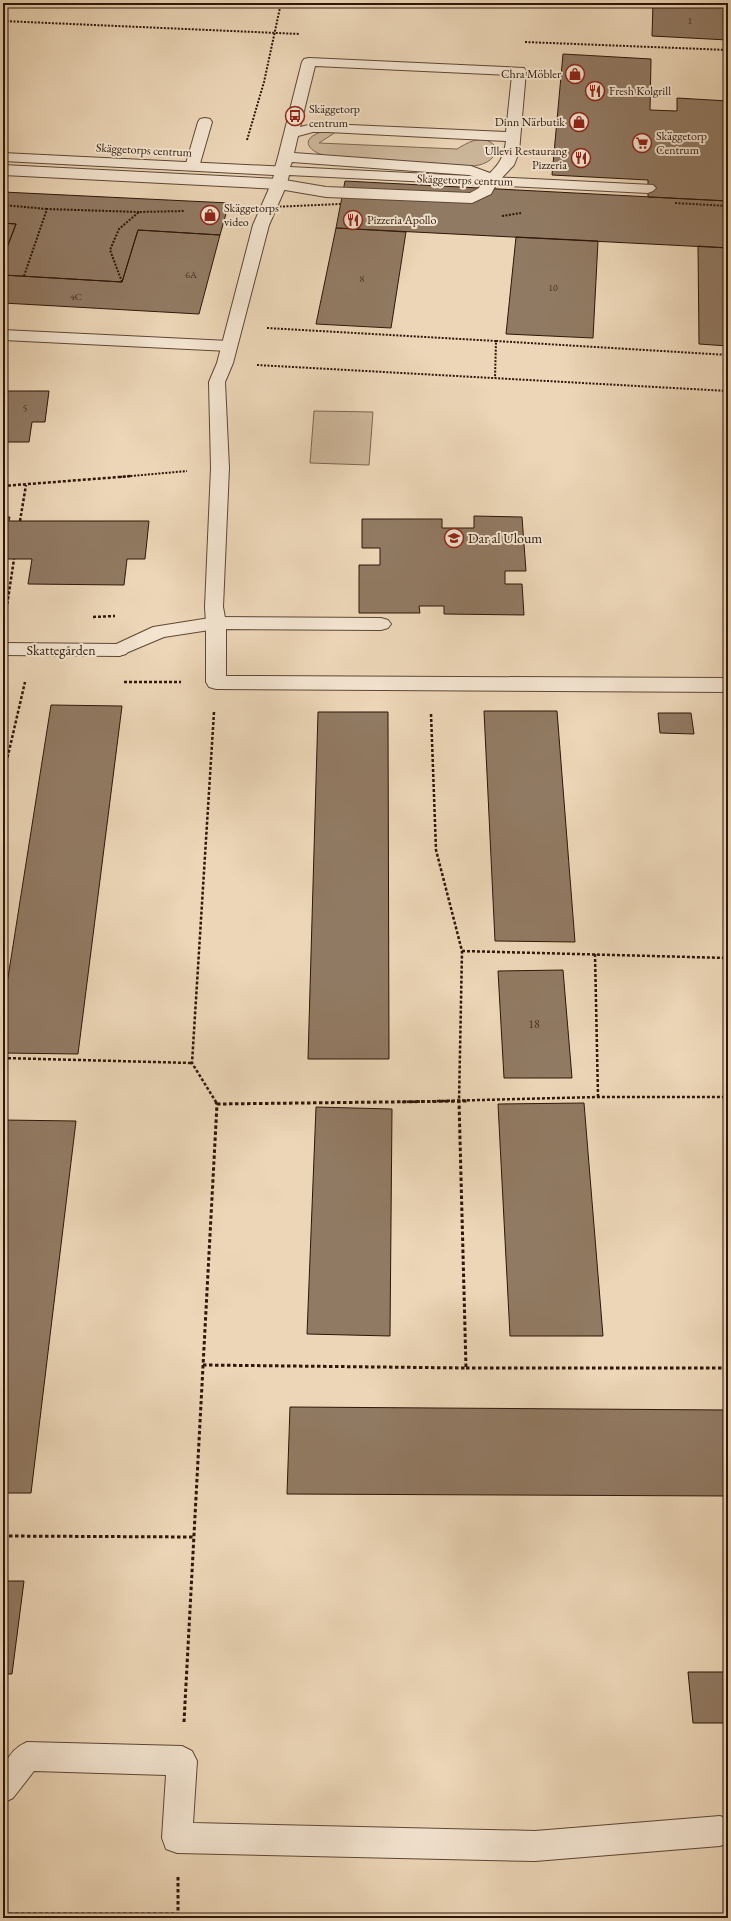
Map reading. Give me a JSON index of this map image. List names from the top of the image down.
{
  "streets": {
    "street": ["Skäggetorps centrum", "Skattegården"]
  },
  "places": {
    "shop": ["Chra Möbler", "Dinn Närbutik", "Skäggetorps video"],
    "restaurant": ["Fresh Kolgrill", "Ullevi Restaurang Pizzeria", "Pizzeria Apollo"],
    "bus stop": ["Skäggetorp centrum"],
    "supermarket": ["Skäggetorp Centrum"],
    "school or university": ["Dar al Uloum"]
  },
  "house_numbers": [
    "1",
    "6A",
    "8",
    "10",
    "4C",
    "5",
    "18"
  ]
}
